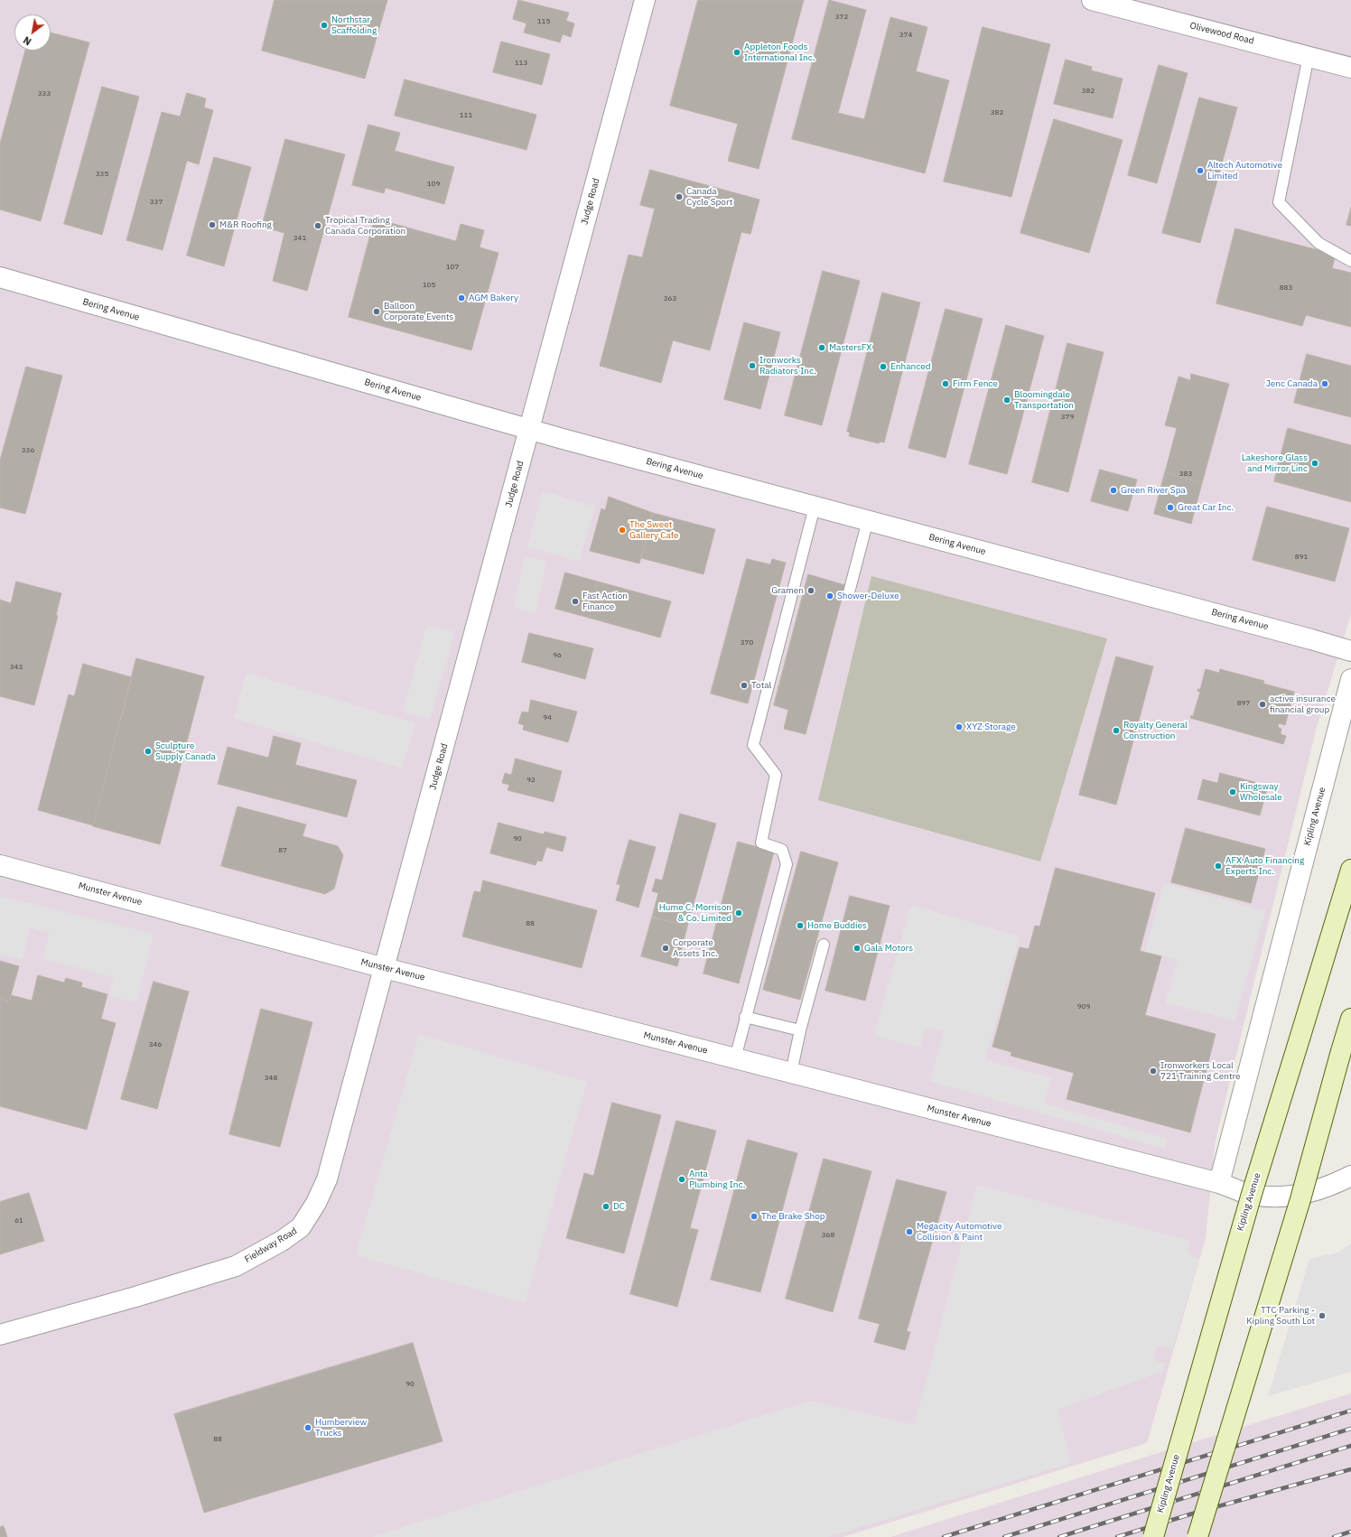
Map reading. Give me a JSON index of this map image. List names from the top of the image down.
{
  "streets": {
    "main road": ["Kipling Avenue"],
    "street": [
      "Olivewood Road",
      "Judge Road",
      "Bering Avenue",
      "Munster Avenue",
      "Fieldway Road"
    ]
  },
  "crossings": [
    ["Judge Road", "Bering Avenue"],
    ["Judge Road", "Munster Avenue"],
    ["Judge Road", "Fieldway Road"],
    ["Kipling Avenue", "Munster Avenue"],
    ["Munster Avenue", "Fieldway Road"]
  ],
  "places": [
    "Northstar Scaffolding",
    "Appleton Foods International Inc.",
    "Altech Automotive Limited",
    "Canada Cycle Sport",
    "M&R Roofing",
    "Tropical Trading Canada Corporation",
    "AGM Bakery",
    "Balloon Corporate Events",
    "MastersFX",
    "Ironworks Radiators Inc.",
    "Enhanced",
    "Firm Fence",
    "Jenc Canada",
    "Bloomingdale Transportation",
    "Lakeshore Glass and Mirror Linc",
    "Green River Spa",
    "Great Car Inc.",
    "The Sweet Gallery Cafe",
    "Gramen",
    "Shower-Deluxe",
    "Fast Action Finance",
    "Total",
    "active insurance financial group",
    "XYZ Storage",
    "Royalty General Construction",
    "Sculpture Supply Canada",
    "Kingsway Wholesale",
    "AFX Auto Financing Experts Inc.",
    "Hume C. Morrison & Co. Limited",
    "Home Buddies",
    "Corporate Assets Inc.",
    "Gala Motors",
    "Ironworkers Local 721 Training Centre",
    "Anta Plumbing Inc.",
    "DC",
    "The Brake Shop",
    "Megacity Automotive Collision & Paint",
    "TTC Parking - Kipling South Lot",
    "Humberview Trucks"
  ],
  "house_numbers": [
    "372",
    "115",
    "374",
    "113",
    "382",
    "333",
    "382",
    "111",
    "335",
    "109",
    "337",
    "341",
    "107",
    "105",
    "883",
    "363",
    "379",
    "336",
    "383",
    "891",
    "370",
    "96",
    "343",
    "897",
    "94",
    "92",
    "90",
    "87",
    "88",
    "909",
    "346",
    "348",
    "61",
    "368",
    "90",
    "88"
  ],
  "north": "bottom left"
}
